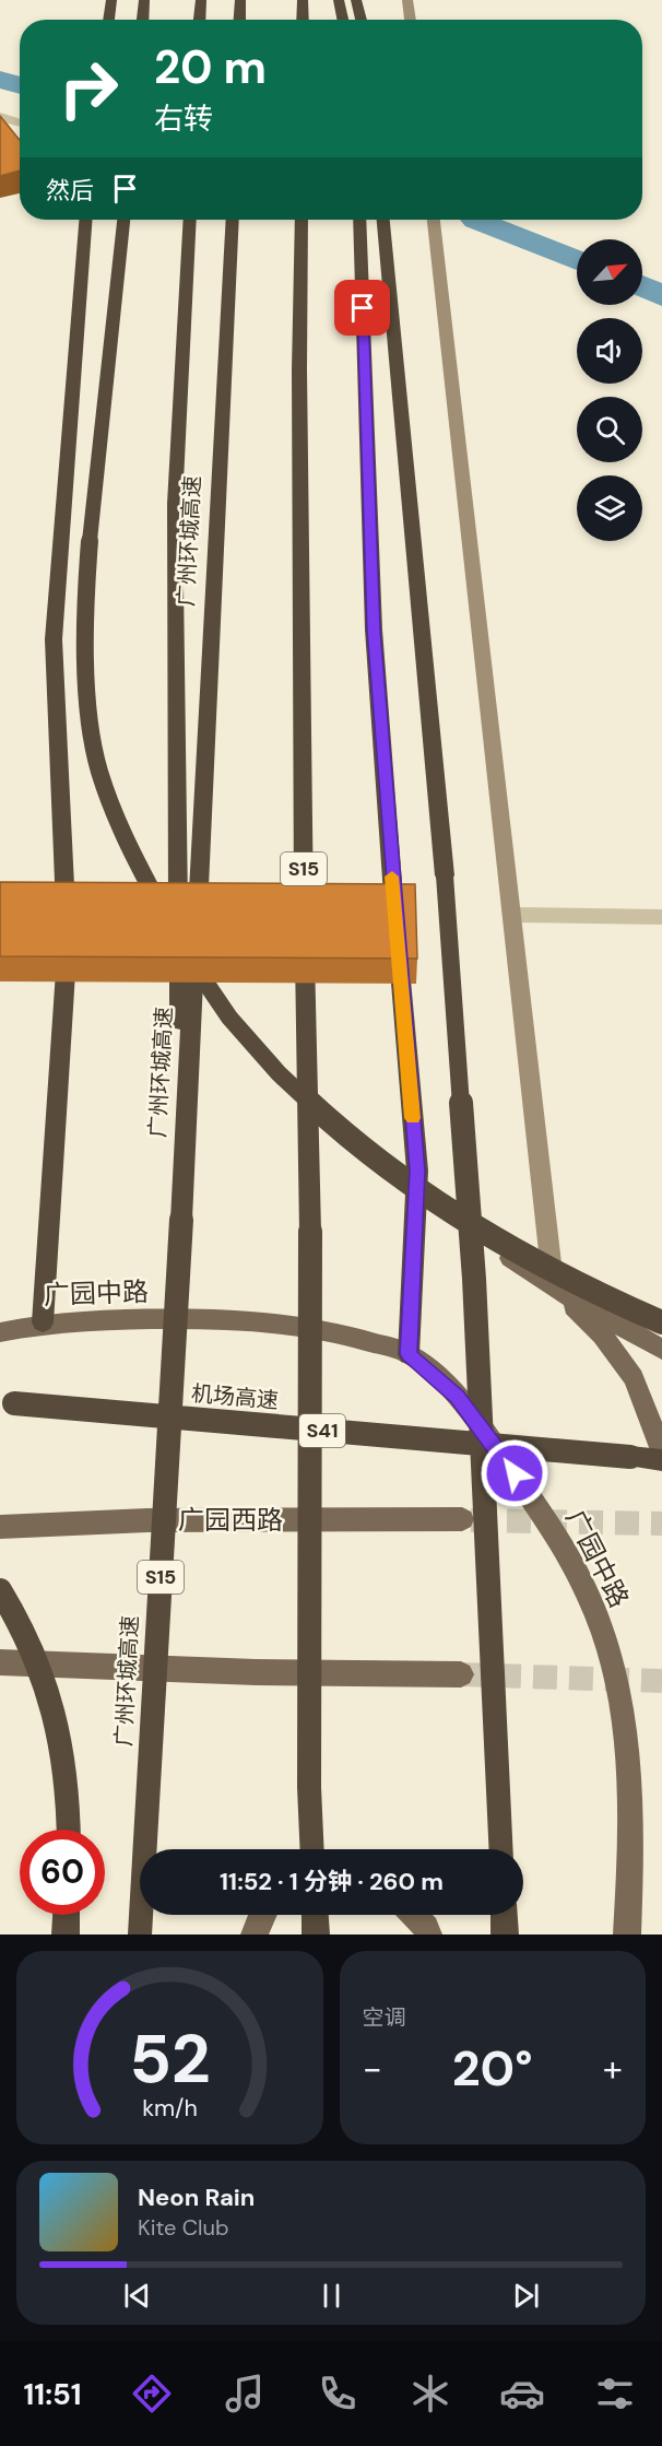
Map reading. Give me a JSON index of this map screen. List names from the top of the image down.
{
  "streets": {
    "highway": [
      "广州环城高速",
      "S15",
      "机场高速",
      "S41"
    ],
    "main road": ["广园中路", "广园西路"]
  },
  "north": "top right",
  "page": {
    "turn": ["20 m", "右转"],
    "then": "然后",
    "limit": "60",
    "trip": "11:52 · 1 分钟 · 260 m",
    "tile": "空调",
    "heat": ["−", "20°", "+"],
    "song": ["Neon Rain", "Kite Club"],
    "tabs": "11:51",
    "gauge": ["52", "km/h"]
  }
}
